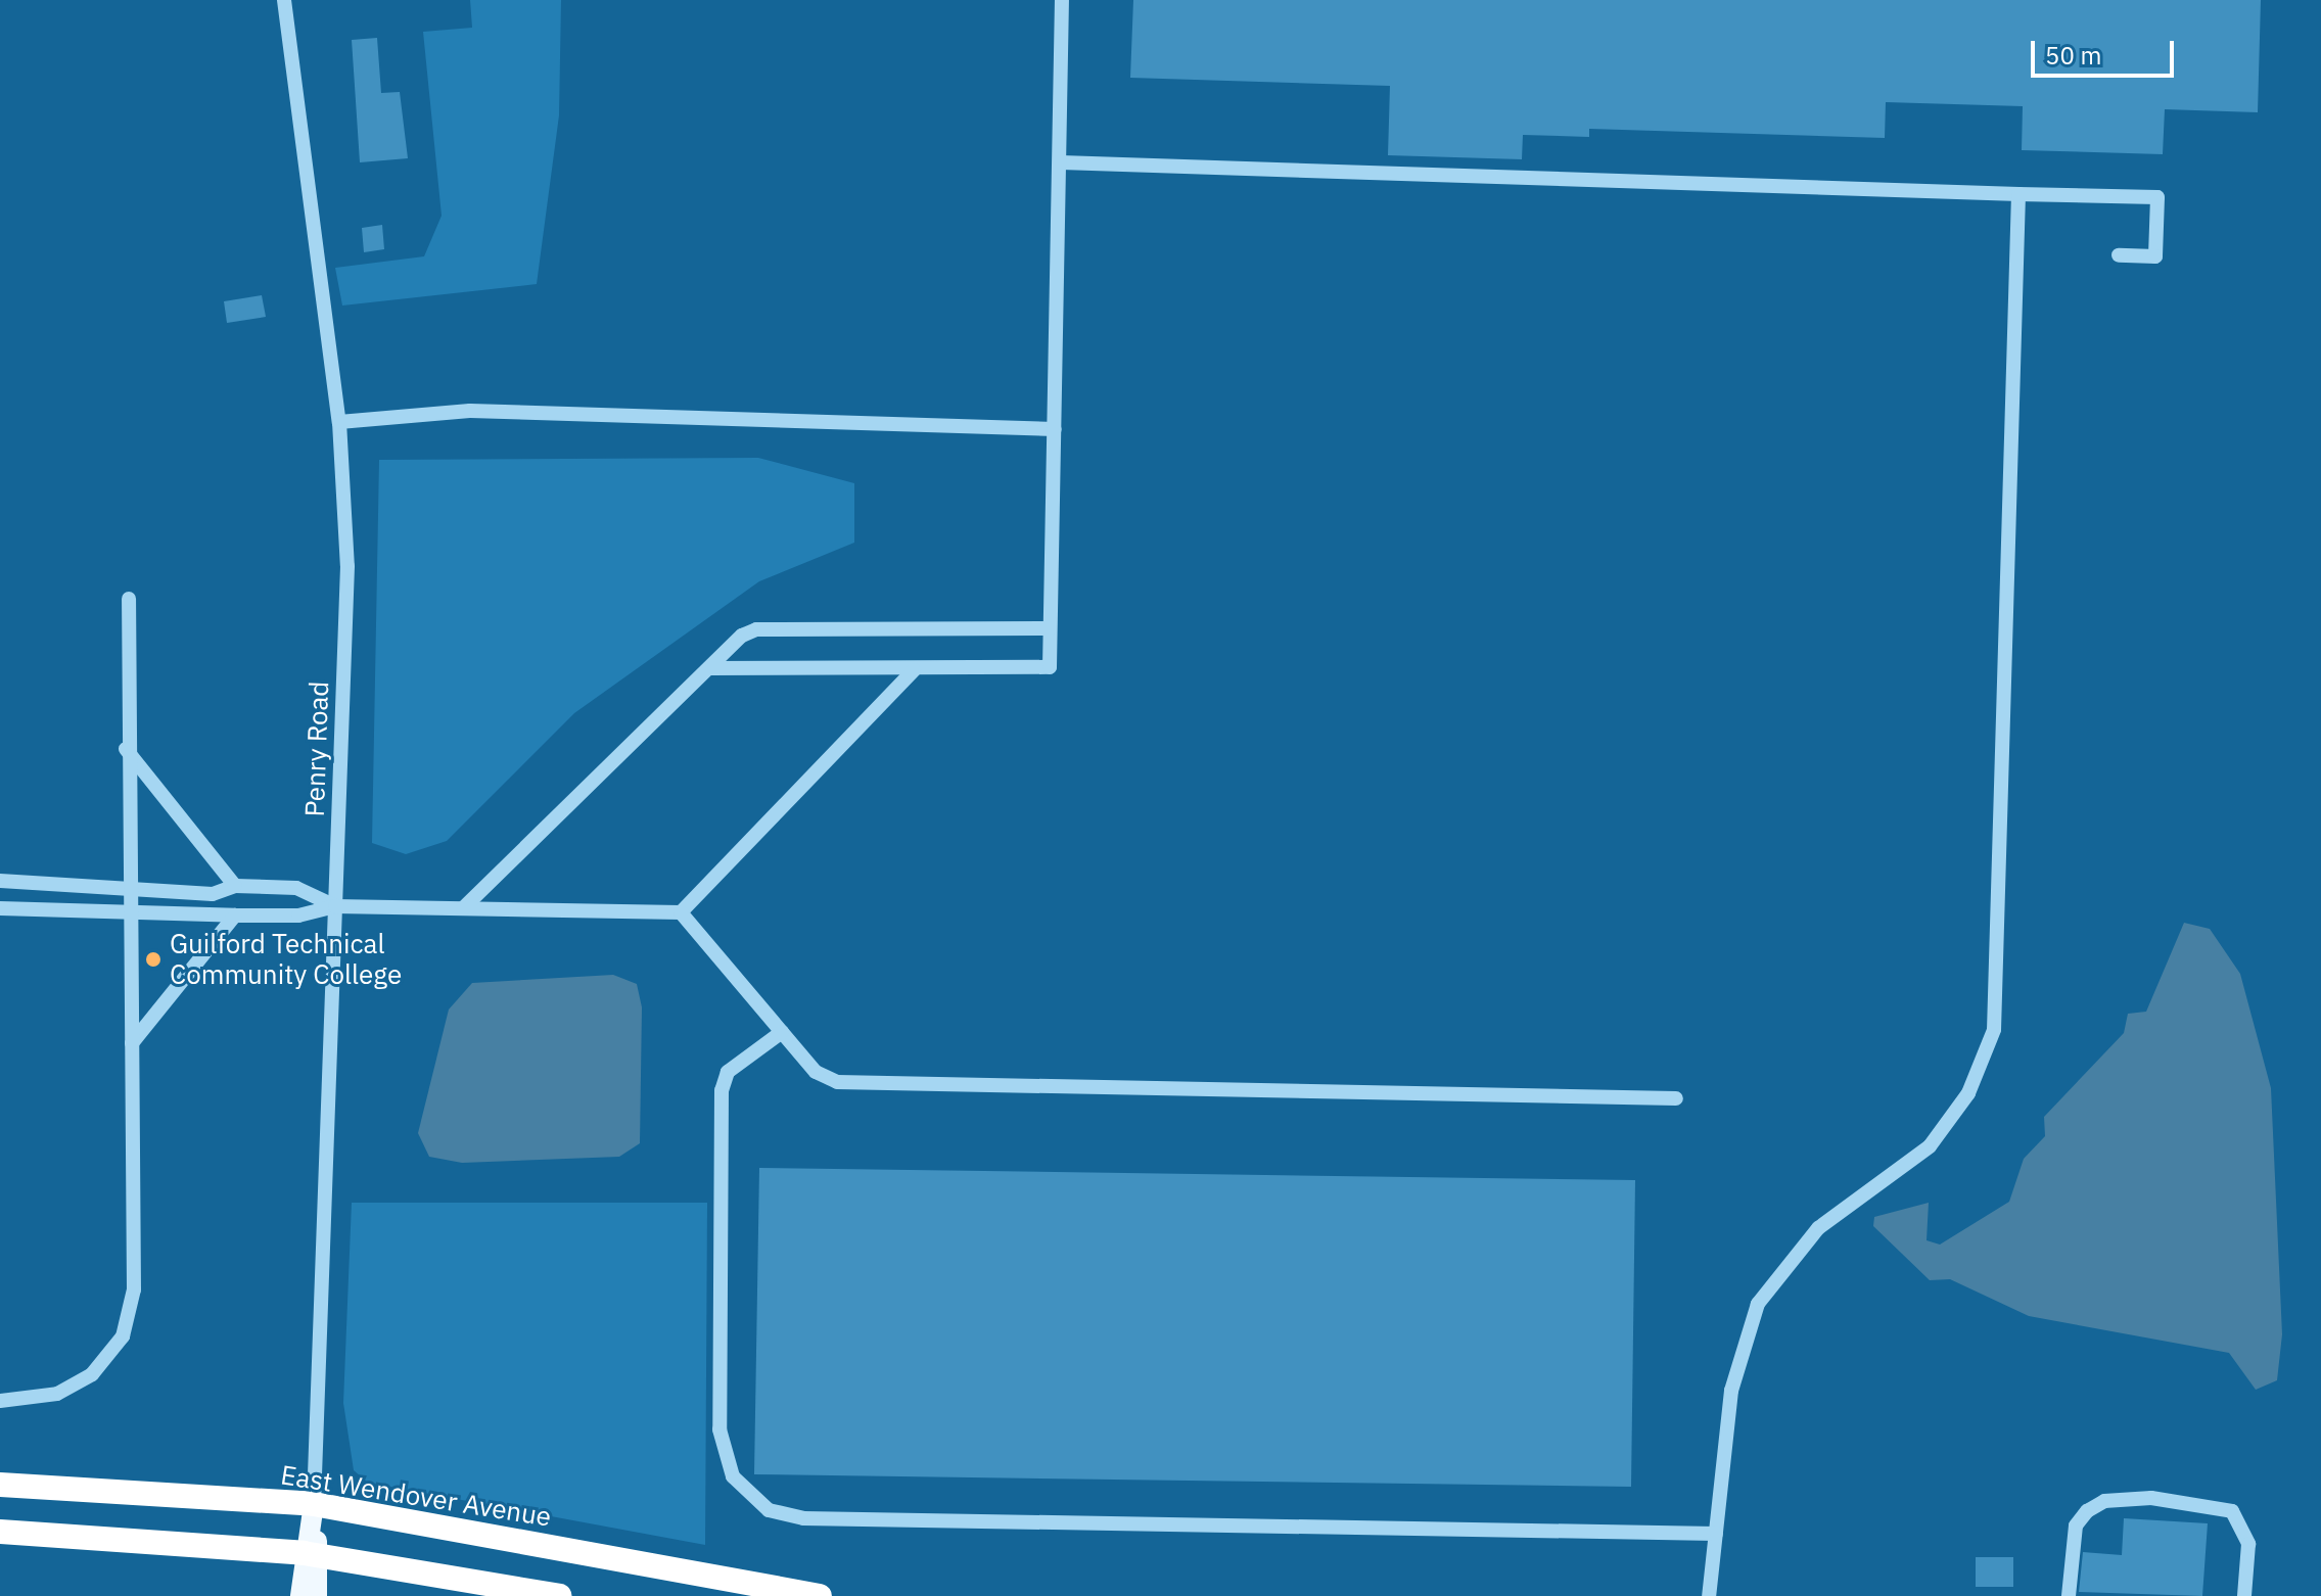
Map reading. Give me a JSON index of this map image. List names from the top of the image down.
{
  "streets": {
    "highway": ["East Wendover Avenue"],
    "street": ["Penry Road"]
  },
  "crossings": [
    ["Penry Road", "East Wendover Avenue"]
  ],
  "places": ["Guilford Technical Community College"],
  "scale_bar": "50 m"
}
